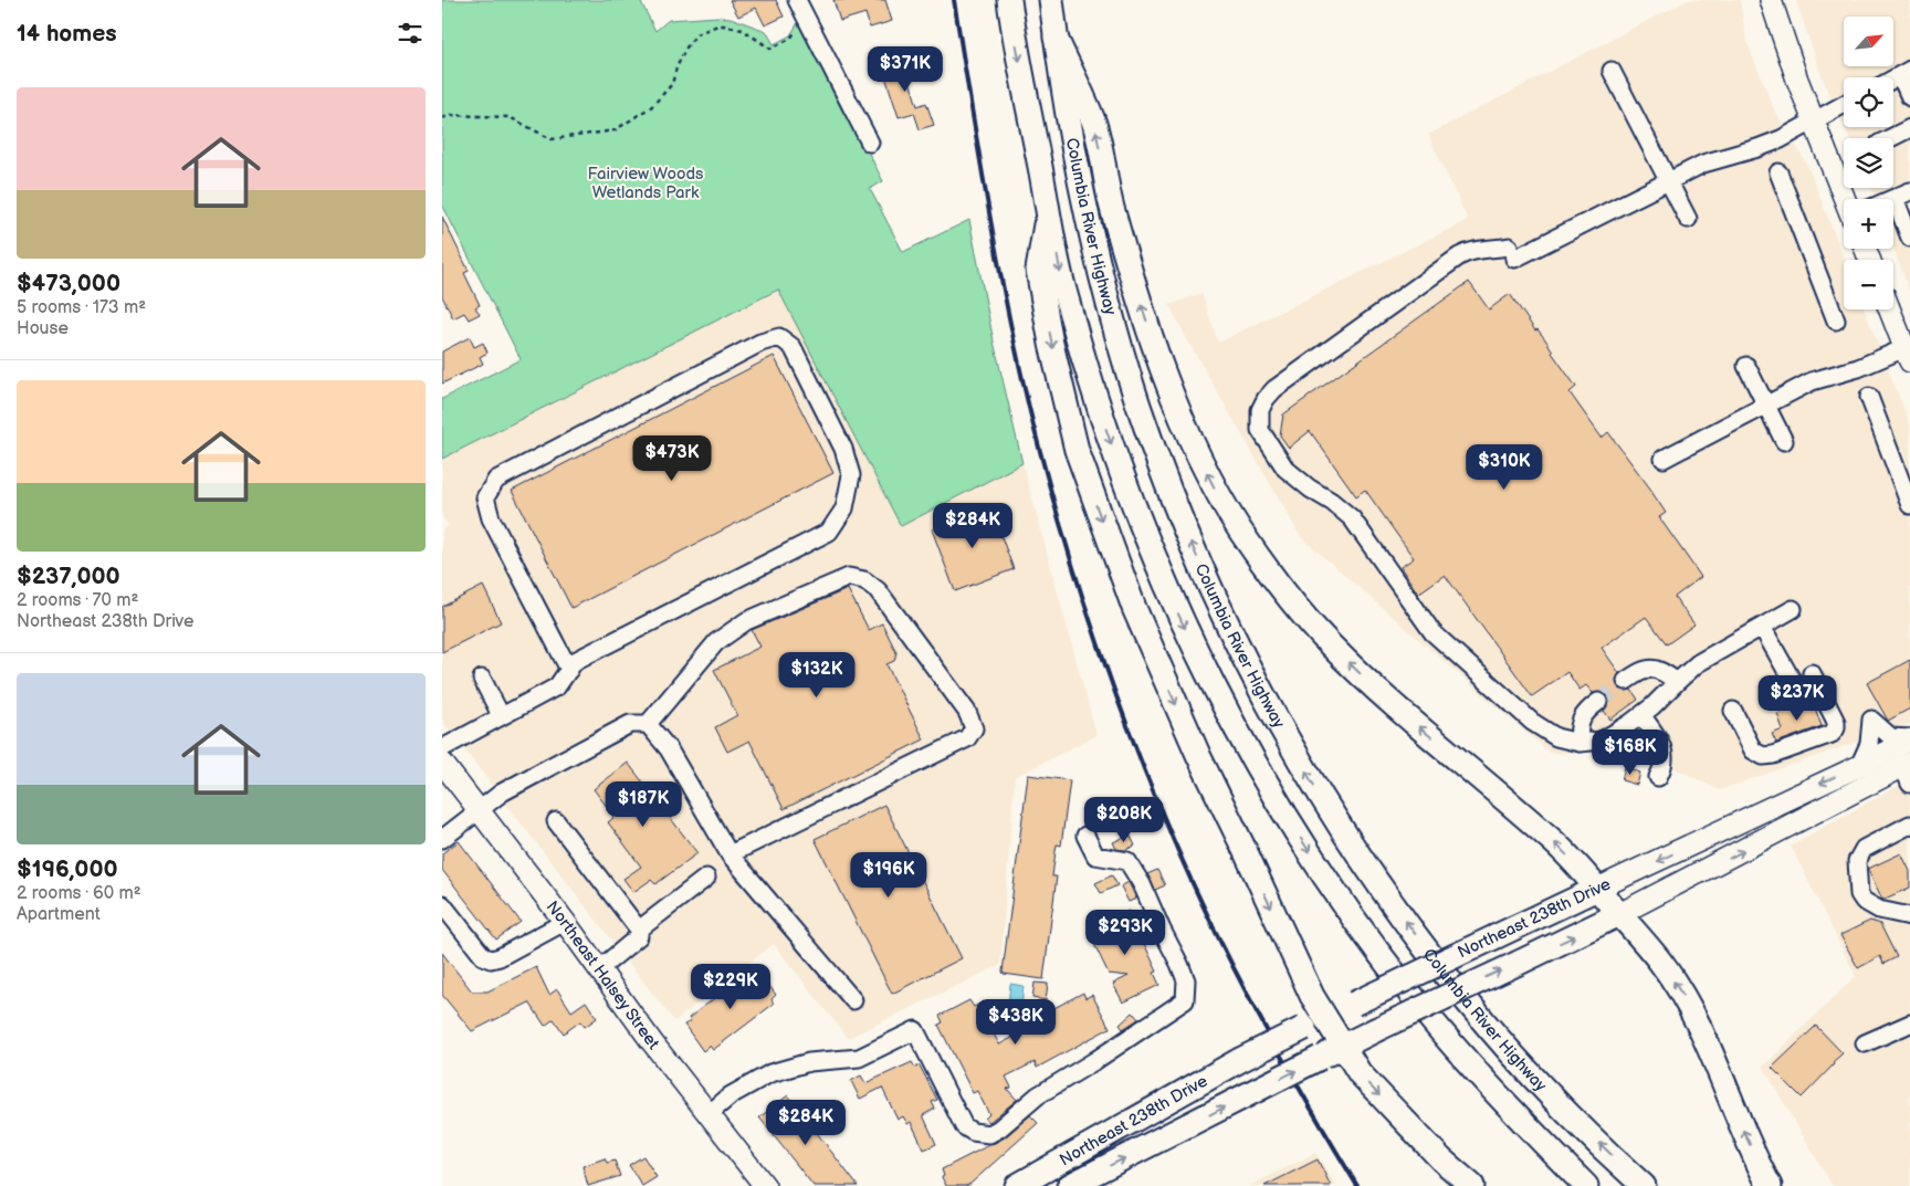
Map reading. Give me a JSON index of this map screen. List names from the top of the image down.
{
  "streets": {
    "highway": ["Columbia River Highway", "Northeast 238th Drive"],
    "main road": ["Northeast Halsey Street"]
  },
  "parks": ["Fairview Woods Wetlands Park"],
  "north": "top right",
  "page": {
    "heading": "14 homes",
    "map_buttons": ["+", "−"],
    "price": [
      "$371K",
      "$473K",
      "$310K",
      "$284K",
      "$132K",
      "$237K",
      "$168K",
      "$187K",
      "$208K",
      "$196K",
      "$293K",
      "$229K",
      "$438K",
      "$284K"
    ],
    "list": [
      {
        "name": "$473,000",
        "note": "5 rooms · 173 m² · House"
      },
      {
        "name": "$237,000",
        "note": "2 rooms · 70 m² · Northeast 238th Drive"
      },
      {
        "name": "$196,000",
        "note": "2 rooms · 60 m² · Apartment"
      }
    ]
  }
}
